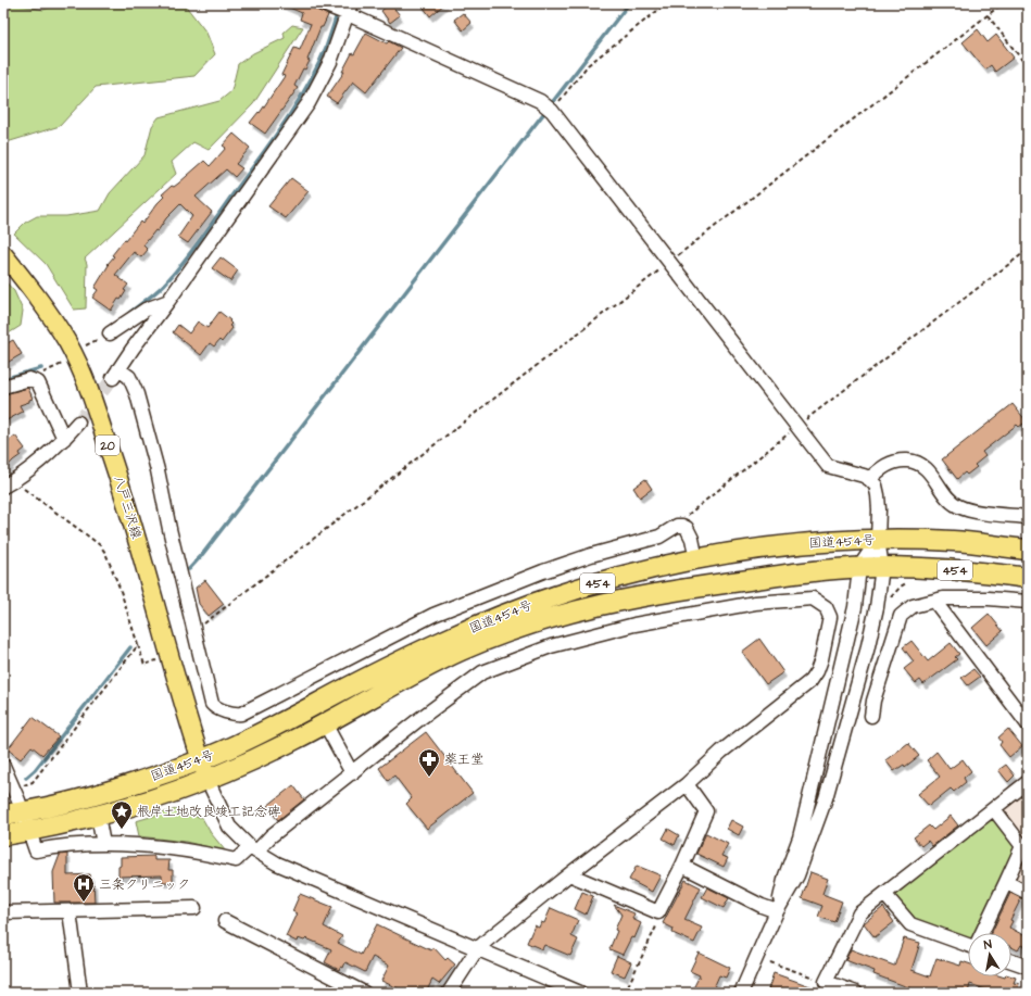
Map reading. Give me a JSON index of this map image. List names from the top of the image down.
{
  "streets": {
    "highway": ["国道454号", "454"],
    "main road": ["20", "八戸三沢線"]
  },
  "crossings": [
    ["八戸三沢線", "国道454号"]
  ],
  "places": {
    "pharmacy": ["薬王堂"],
    "place": ["根岸土地改良竣工記念碑"],
    "hospital": ["三条クリニック"]
  },
  "north": "top"
}
